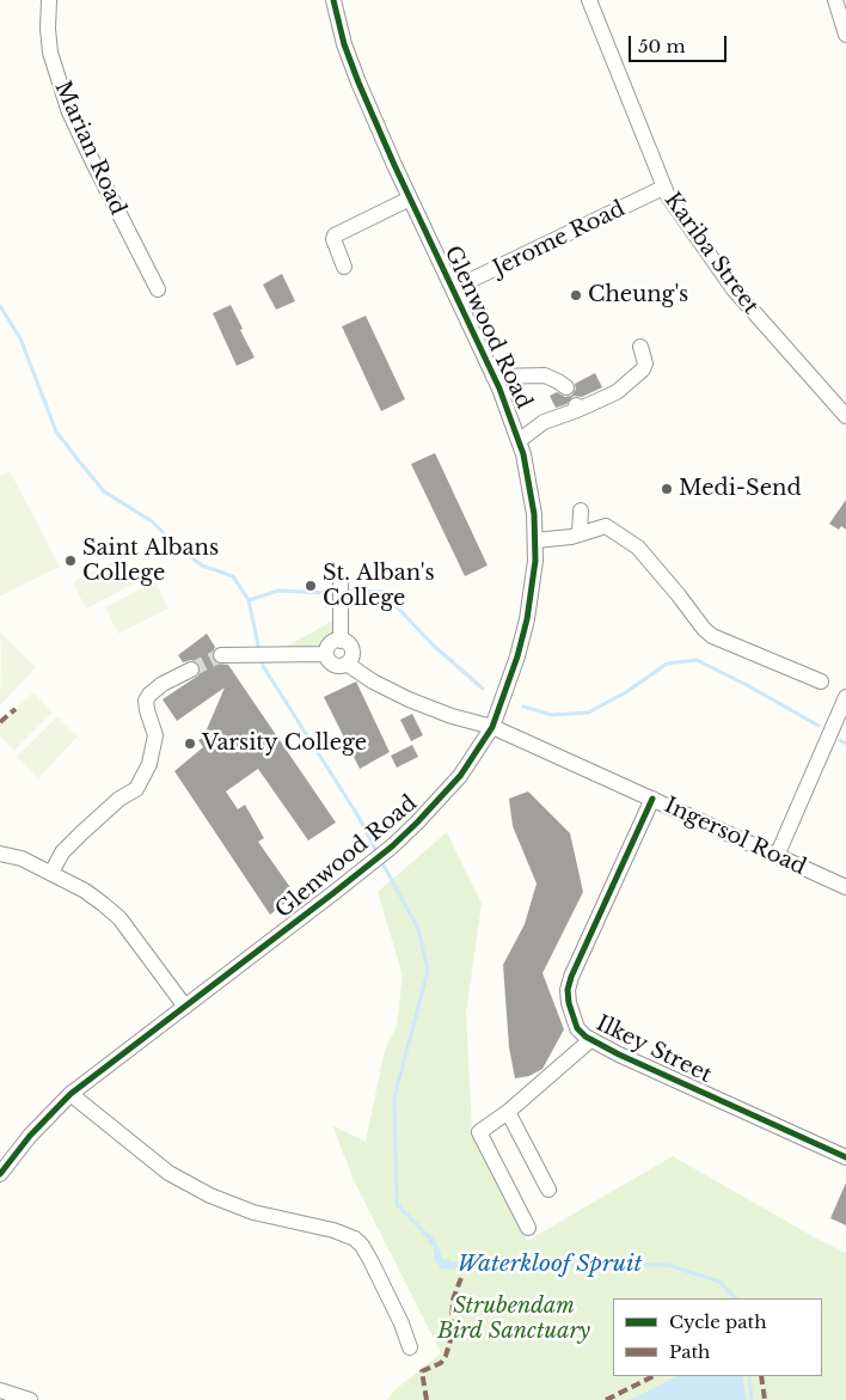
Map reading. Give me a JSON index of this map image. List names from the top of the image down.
{
  "streets": {
    "street": [
      "Marian Road",
      "Jerome Road",
      "Kariba Street",
      "Glenwood Road",
      "Ingersol Road",
      "Ilkey Street"
    ]
  },
  "crossings": [
    ["Jerome Road", "Kariba Street"],
    ["Jerome Road", "Glenwood Road"],
    ["Glenwood Road", "Ingersol Road"],
    ["Ingersol Road", "Ilkey Street"]
  ],
  "water": ["Waterkloof Spruit"],
  "parks": ["Strubendam Bird Sanctuary"],
  "places": [
    "Cheung's",
    "Medi-Send",
    "Saint Albans College",
    "St. Alban's College",
    "Varsity College"
  ],
  "legend": ["Cycle path", "Path"],
  "scale_bar": "50 m"
}
